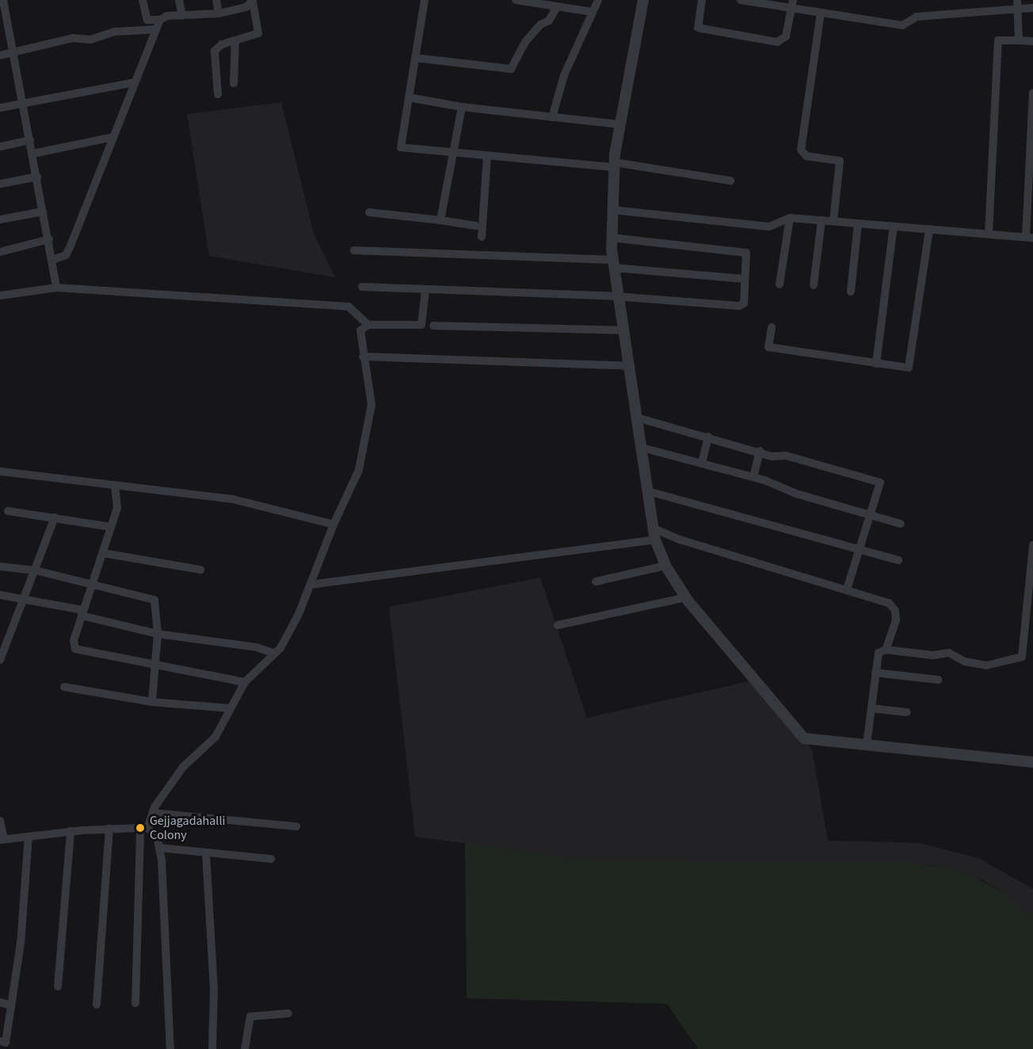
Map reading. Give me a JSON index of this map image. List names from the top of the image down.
{
  "places": ["Gejjagadahalli Colony"]
}
